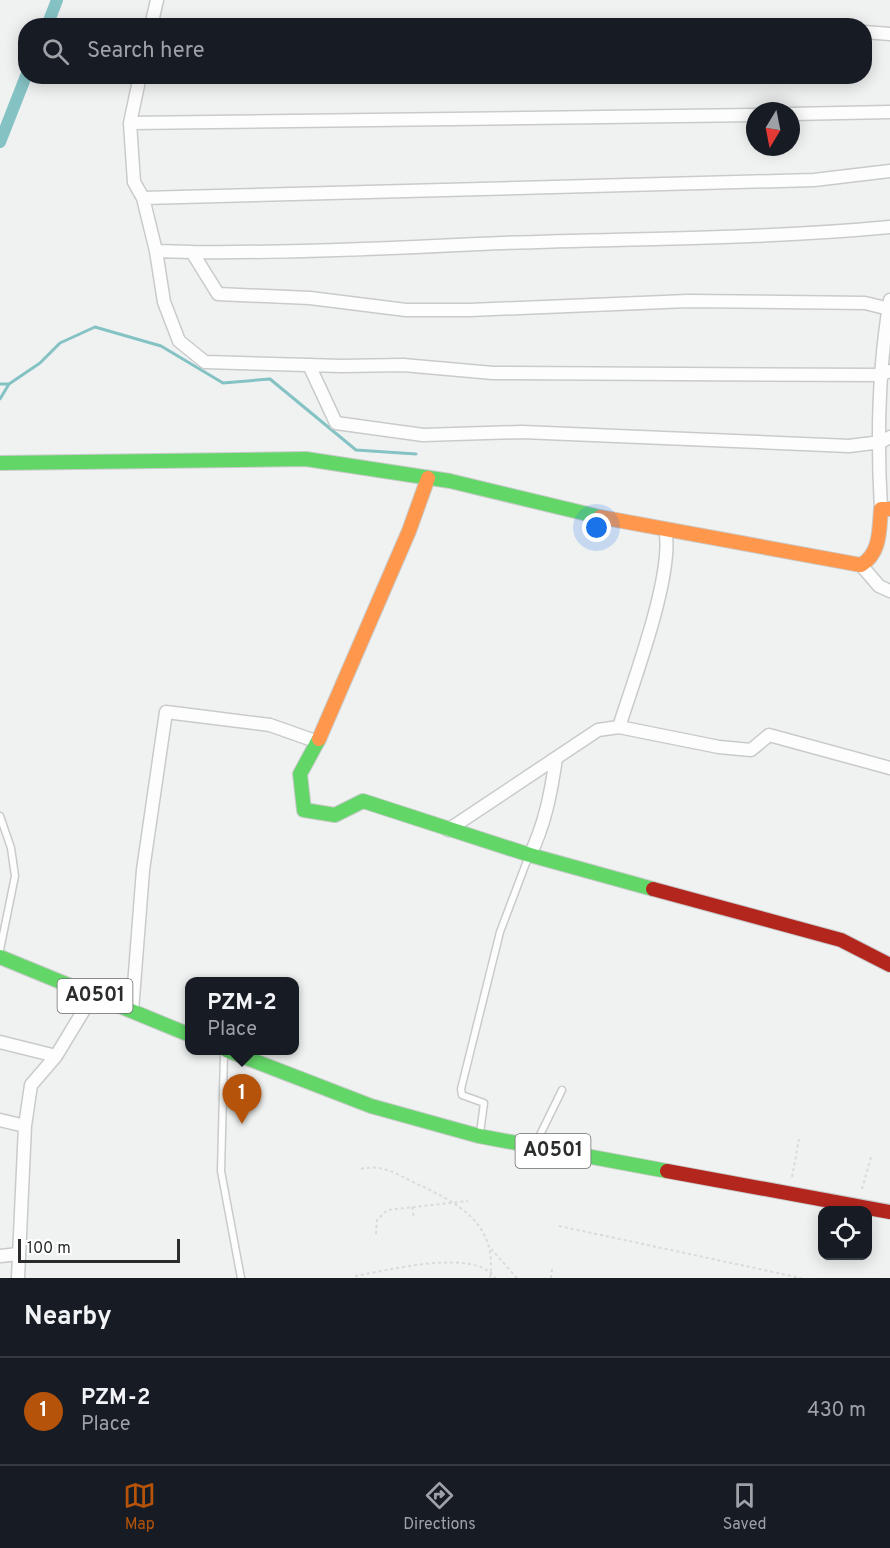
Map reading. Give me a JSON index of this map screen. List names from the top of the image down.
{
  "streets": {
    "main road": ["A0501"]
  },
  "scale_bar": "100 m",
  "north": "bottom",
  "page": {
    "search": "Search here",
    "popup": ["PZM-2", "Place"],
    "pins": "1",
    "scale": "100 m",
    "heading": "Nearby",
    "list": [
      {
        "mark": "1",
        "name": "PZM-2",
        "note": "Place",
        "value": "430 m"
      }
    ],
    "nav": ["Map", "Directions", "Saved"]
  }
}
